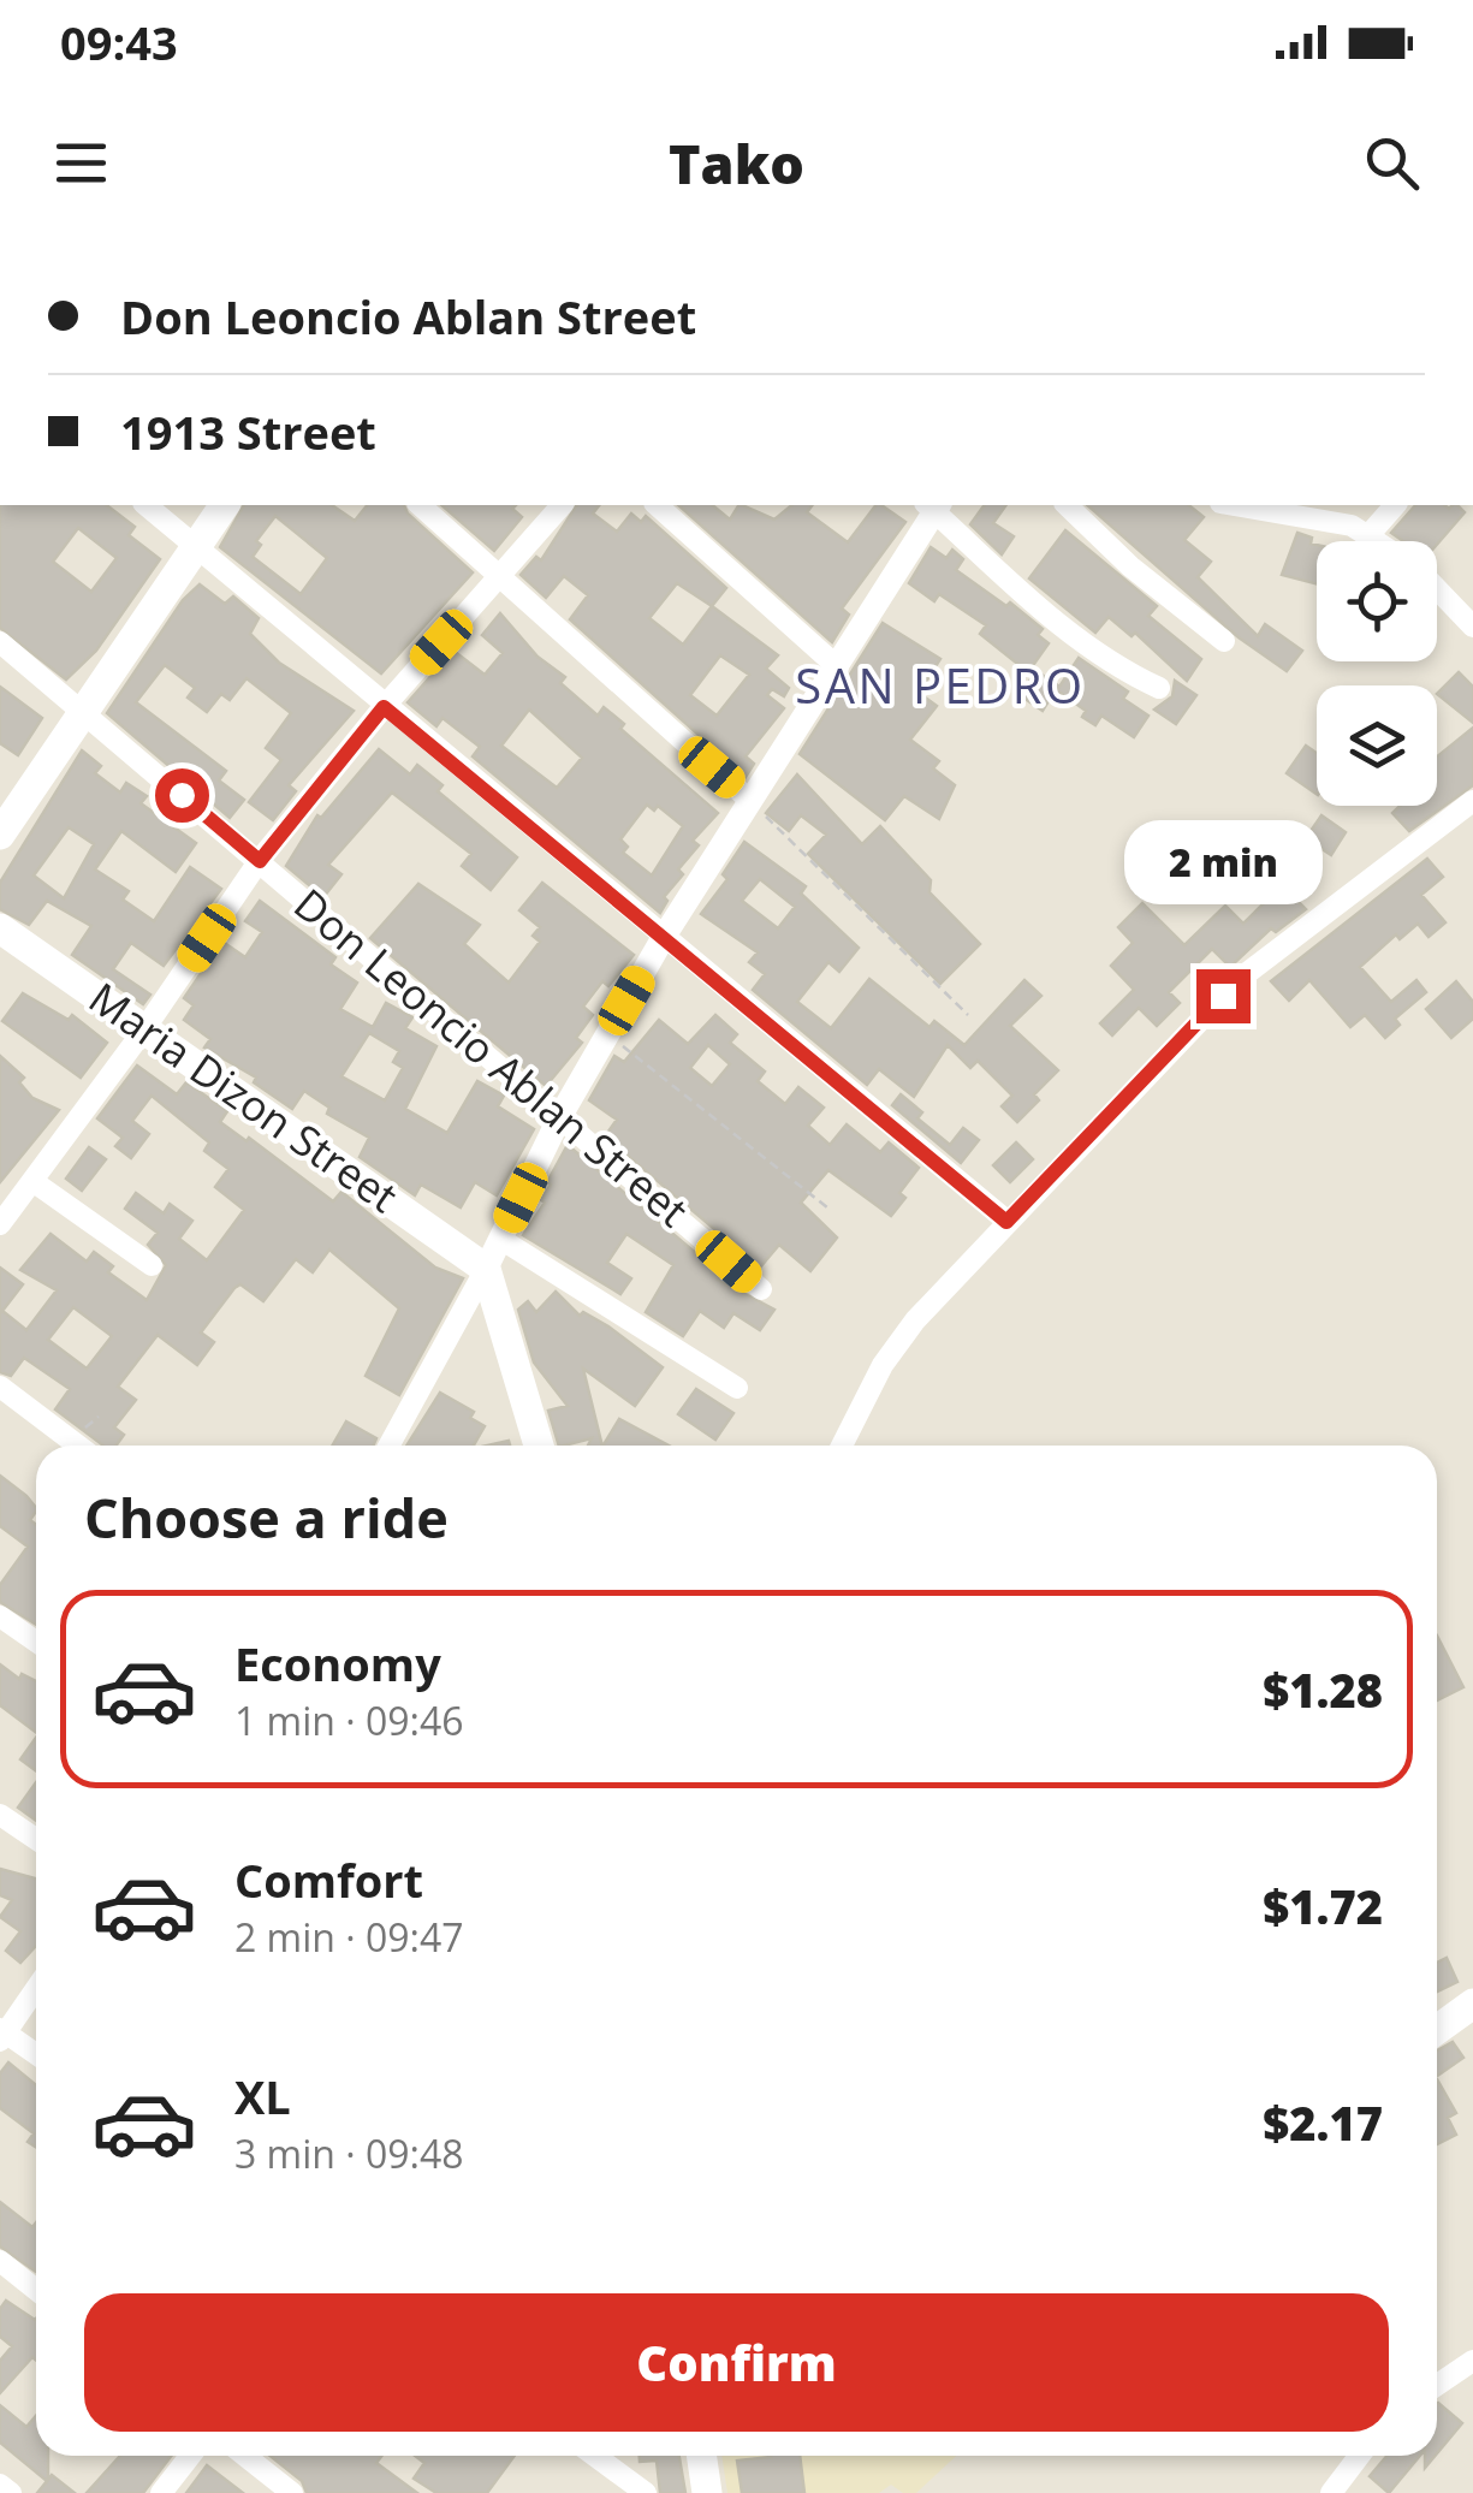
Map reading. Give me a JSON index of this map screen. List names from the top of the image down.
{
  "streets": {
    "main road": ["Maria Dizon Street"],
    "street": ["Don Leoncio Ablan Street"]
  },
  "districts": ["SAN PEDRO"],
  "page": {
    "status": "09:43",
    "header": "Tako",
    "banner": ["Don Leoncio Ablan Street", "1913 Street"],
    "bubble": "2 min",
    "heading": "Choose a ride",
    "list": [
      {
        "name": "Economy",
        "note": "1 min · 09:46",
        "value": "$1.28"
      },
      {
        "name": "Comfort",
        "note": "2 min · 09:47",
        "value": "$1.72"
      },
      {
        "name": "XL",
        "note": "3 min · 09:48",
        "value": "$2.17"
      }
    ],
    "buttons": "Confirm"
  }
}
